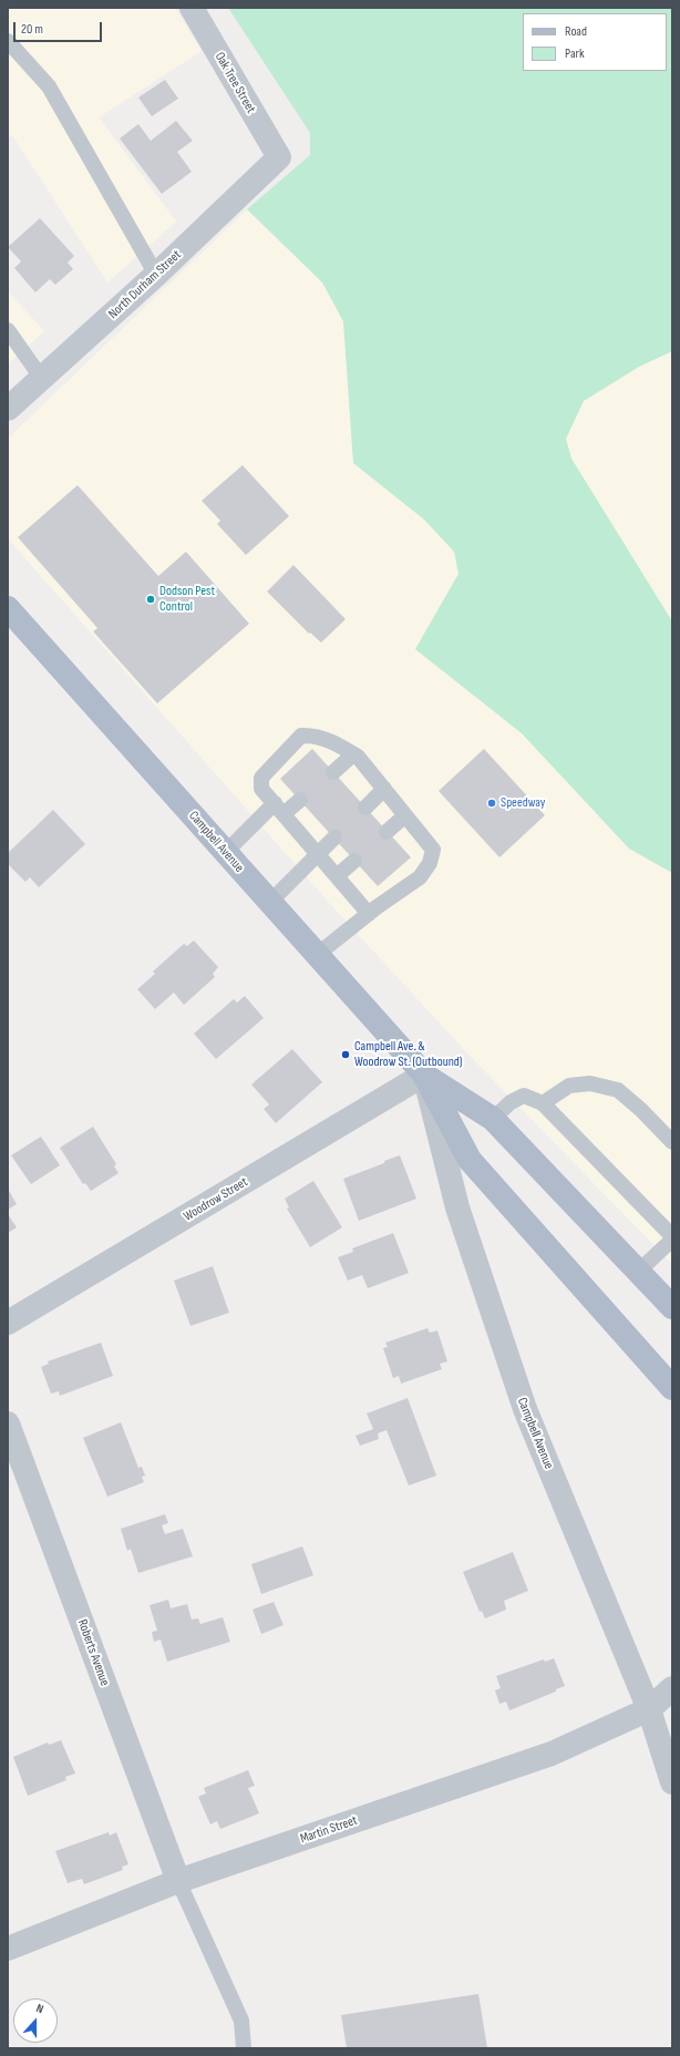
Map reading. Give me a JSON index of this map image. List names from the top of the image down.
{
  "streets": {
    "main road": ["Campbell Avenue"],
    "street": [
      "Oak Tree Street",
      "North Durham Street",
      "Woodrow Street",
      "Roberts Avenue",
      "Martin Street"
    ]
  },
  "crossings": [
    ["Oak Tree Street", "North Durham Street"],
    ["Campbell Avenue", "Woodrow Street"],
    ["Campbell Avenue", "Martin Street"],
    ["Roberts Avenue", "Martin Street"]
  ],
  "places": ["Dodson Pest Control", "Speedway", "Campbell Ave. & Woodrow St. (Outbound)"],
  "legend": ["Road", "Park"],
  "scale_bar": "20 m",
  "north": "top"
}
